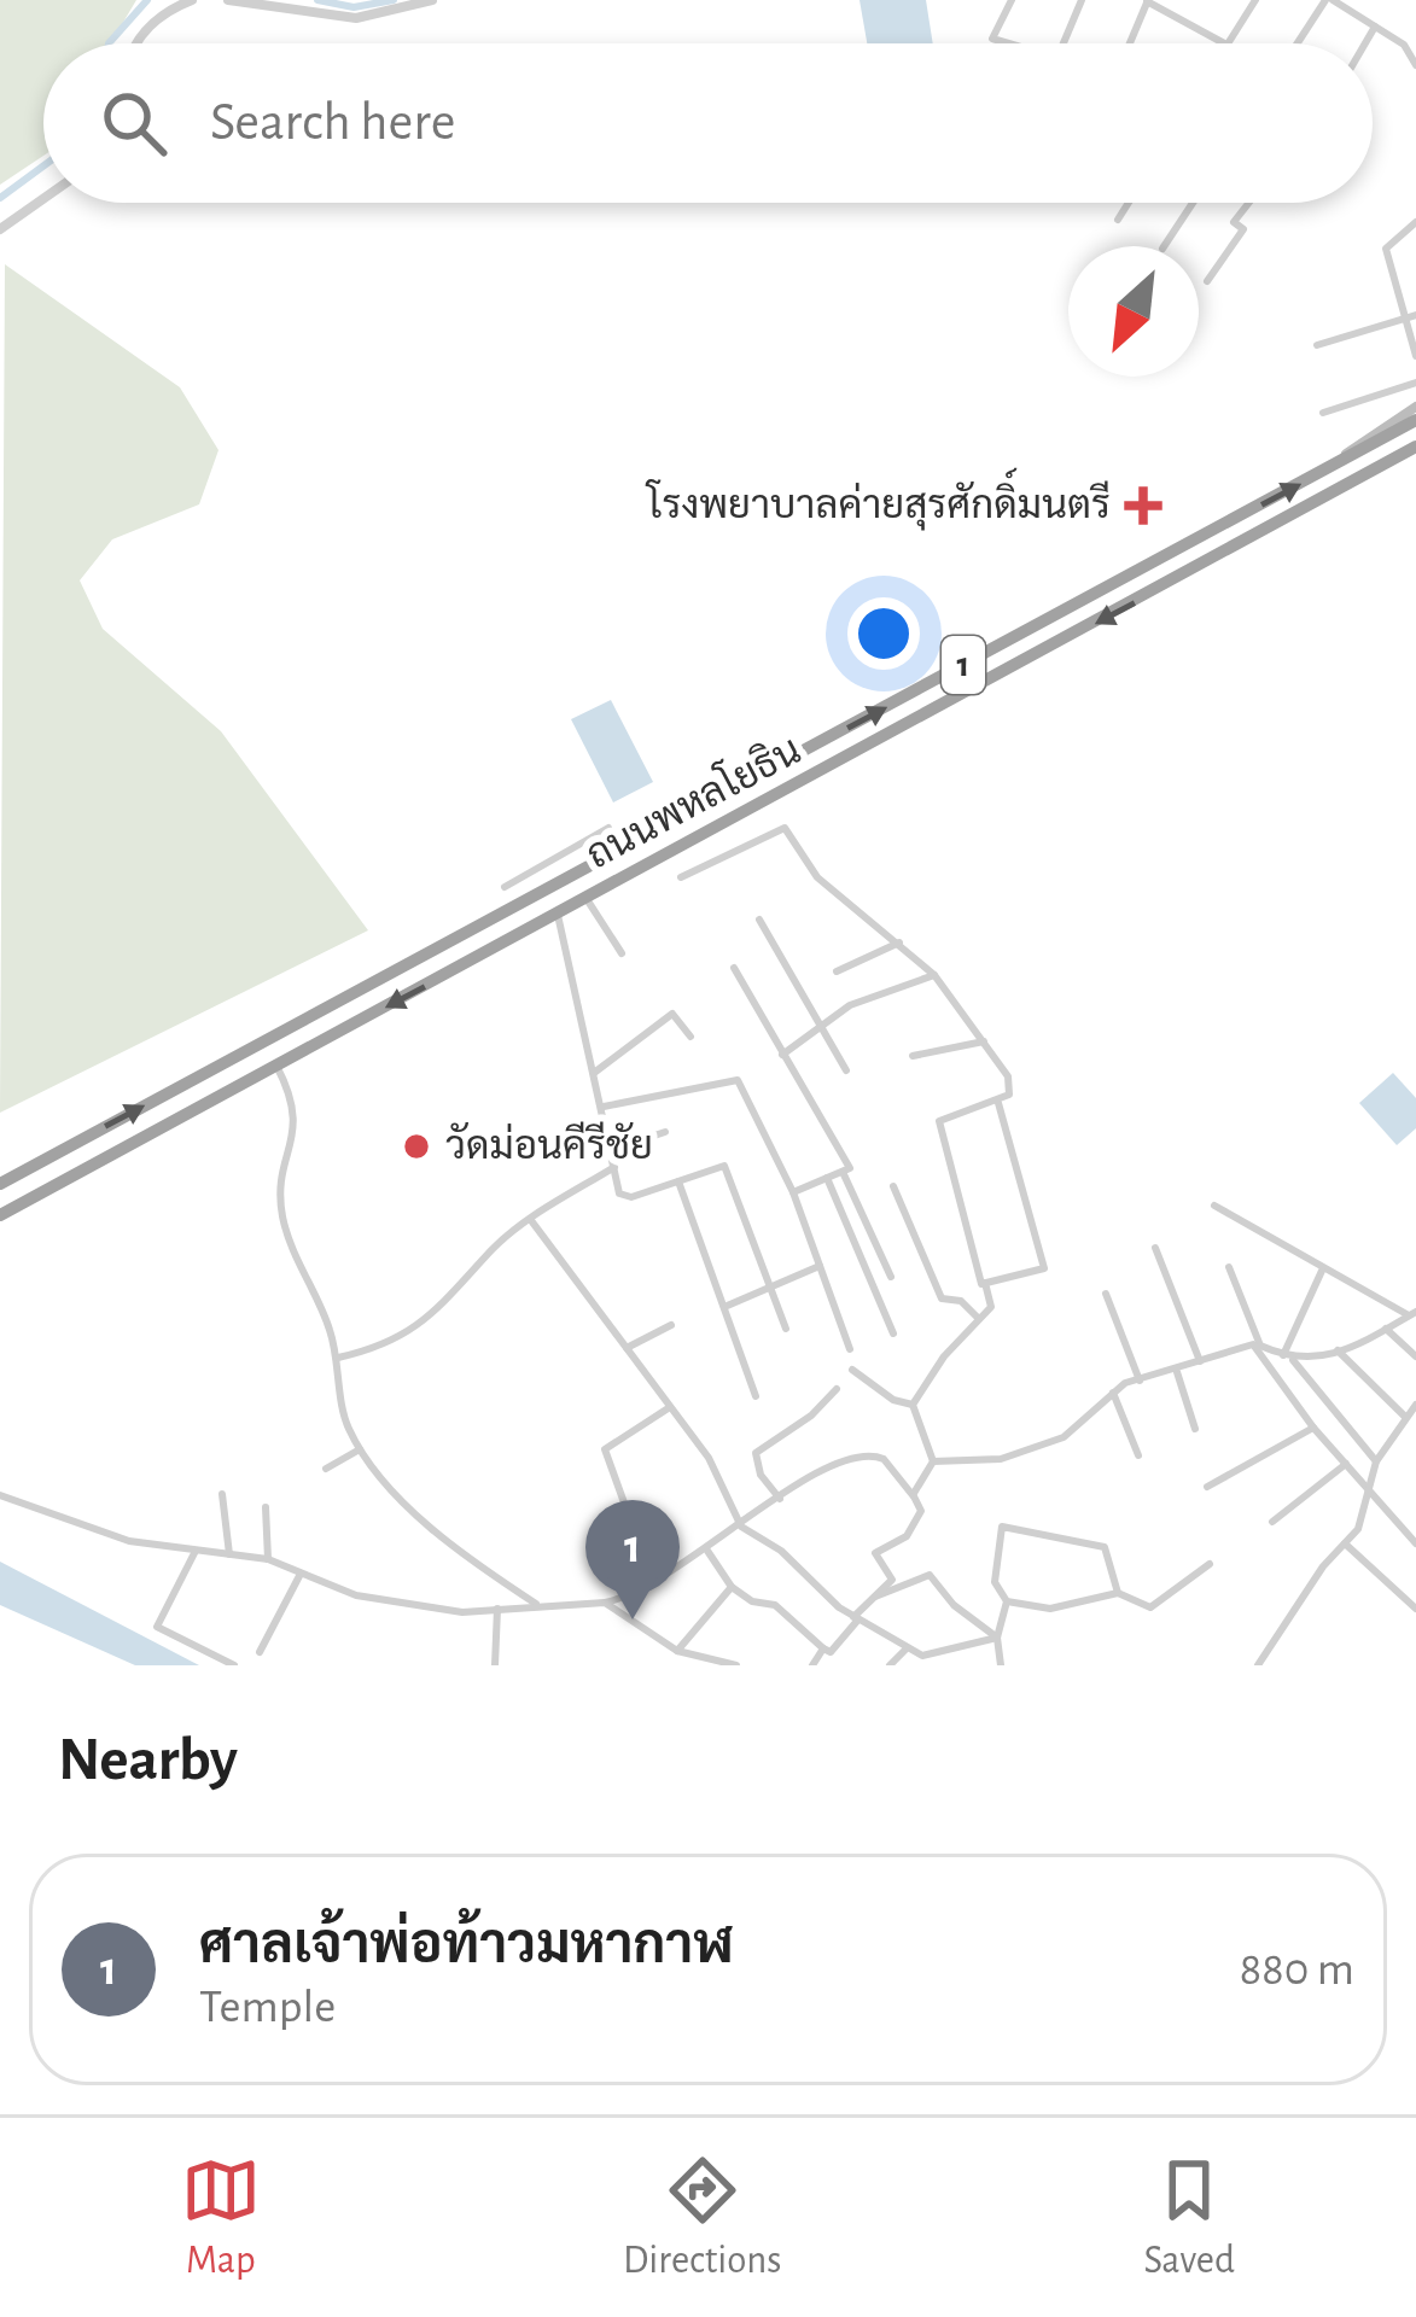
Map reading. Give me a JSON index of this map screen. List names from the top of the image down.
{
  "streets": {
    "highway": ["1", "ถนนพหลโยธิน"]
  },
  "crossings": [
    ["1", "ถนนพหลโยธิน"]
  ],
  "places": {
    "health": ["โรงพยาบาลค่ายสุรศักดิ์มนตรี"],
    "other": ["วัดม่อนคีรีชัย"]
  },
  "north": "bottom left",
  "page": {
    "search": "Search here",
    "pins": "1",
    "heading": "Nearby",
    "list": [
      {
        "mark": "1",
        "name": "ศาลเจ้าพ่อท้าวมหากาฬ",
        "note": "Temple",
        "value": "880 m"
      }
    ],
    "nav": ["Map", "Directions", "Saved"]
  }
}
